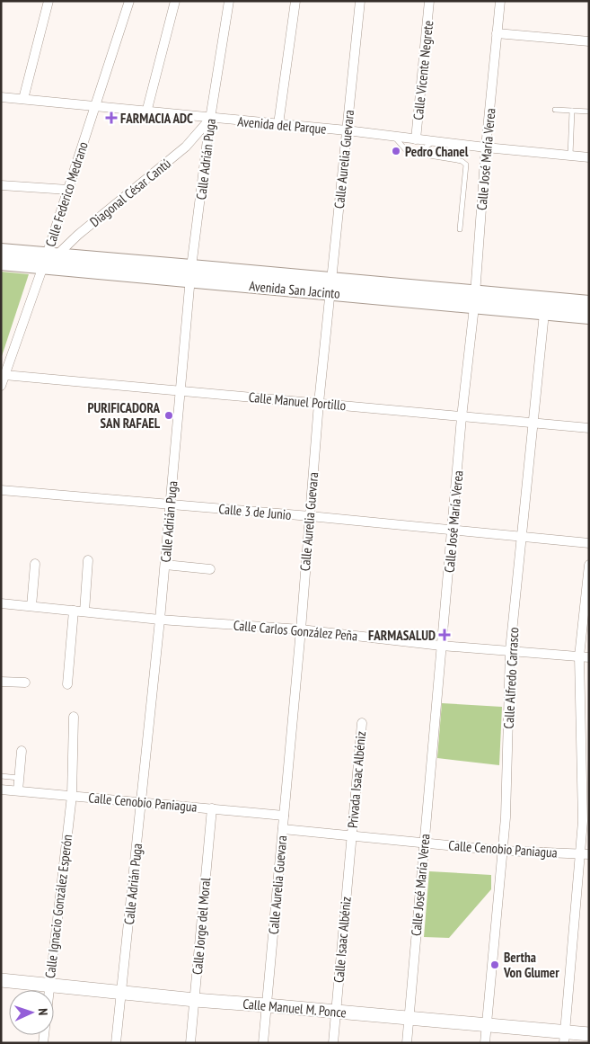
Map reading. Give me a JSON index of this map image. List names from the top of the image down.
{
  "streets": {
    "main road": ["Avenida San Jacinto"],
    "street": [
      "Calle Vicente Negrete",
      "Avenida del Parque",
      "Calle Adrián Puga",
      "Calle Aurelia Guevara",
      "Calle José María Verea",
      "Diagonal César Cantú",
      "Calle Federico Medrano",
      "Calle Manuel Portillo",
      "Calle 3 de Junio",
      "Calle Carlos González Peña",
      "Calle Alfredo Carrasco",
      "Privada Isaac Albéniz",
      "Calle Cenobio Paniagua",
      "Calle Ignacio González Esperón",
      "Calle Jorge del Moral",
      "Calle Isaac Albéniz",
      "Calle Manuel M. Ponce"
    ]
  },
  "crossings": [
    ["Calle Vicente Negrete", "Avenida del Parque"],
    ["Avenida del Parque", "Calle Adrián Puga"],
    ["Avenida del Parque", "Calle Aurelia Guevara"],
    ["Avenida del Parque", "Calle José María Verea"],
    ["Avenida del Parque", "Diagonal César Cantú"],
    ["Avenida del Parque", "Calle Federico Medrano"],
    ["Calle Adrián Puga", "Diagonal César Cantú"],
    ["Calle Adrián Puga", "Avenida San Jacinto"],
    ["Calle Adrián Puga", "Calle Manuel Portillo"],
    ["Calle Adrián Puga", "Calle 3 de Junio"],
    ["Calle Adrián Puga", "Calle Carlos González Peña"],
    ["Calle Adrián Puga", "Calle Cenobio Paniagua"],
    ["Calle Adrián Puga", "Calle Manuel M. Ponce"],
    ["Calle Aurelia Guevara", "Avenida San Jacinto"],
    ["Calle Aurelia Guevara", "Calle Manuel Portillo"],
    ["Calle Aurelia Guevara", "Calle 3 de Junio"],
    ["Calle Aurelia Guevara", "Calle Carlos González Peña"],
    ["Calle Aurelia Guevara", "Calle Cenobio Paniagua"],
    ["Calle Aurelia Guevara", "Calle Manuel M. Ponce"],
    ["Calle José María Verea", "Avenida San Jacinto"],
    ["Calle José María Verea", "Calle Manuel Portillo"],
    ["Calle José María Verea", "Calle 3 de Junio"],
    ["Calle José María Verea", "Calle Carlos González Peña"],
    ["Calle José María Verea", "Calle Cenobio Paniagua"],
    ["Calle José María Verea", "Calle Manuel M. Ponce"],
    ["Diagonal César Cantú", "Calle Federico Medrano"],
    ["Diagonal César Cantú", "Avenida San Jacinto"],
    ["Calle Federico Medrano", "Avenida San Jacinto"],
    ["Calle Federico Medrano", "Calle Manuel Portillo"],
    ["Avenida San Jacinto", "Calle Alfredo Carrasco"],
    ["Calle Manuel Portillo", "Calle Alfredo Carrasco"],
    ["Calle 3 de Junio", "Calle Alfredo Carrasco"],
    ["Calle Carlos González Peña", "Calle Alfredo Carrasco"],
    ["Calle Alfredo Carrasco", "Calle Cenobio Paniagua"],
    ["Calle Alfredo Carrasco", "Calle Manuel M. Ponce"],
    ["Privada Isaac Albéniz", "Calle Cenobio Paniagua"],
    ["Privada Isaac Albéniz", "Calle Isaac Albéniz"],
    ["Calle Cenobio Paniagua", "Calle Ignacio González Esperón"],
    ["Calle Cenobio Paniagua", "Calle Jorge del Moral"],
    ["Calle Cenobio Paniagua", "Calle Isaac Albéniz"],
    ["Calle Ignacio González Esperón", "Calle Manuel M. Ponce"],
    ["Calle Jorge del Moral", "Calle Manuel M. Ponce"],
    ["Calle Isaac Albéniz", "Calle Manuel M. Ponce"]
  ],
  "places": {
    "health": ["FARMACIA ADC", "FARMASALUD"],
    "other": ["Pedro Chanel", "PURIFICADORA SAN RAFAEL", "Bertha Von Glumer"]
  },
  "north": "right"
}
